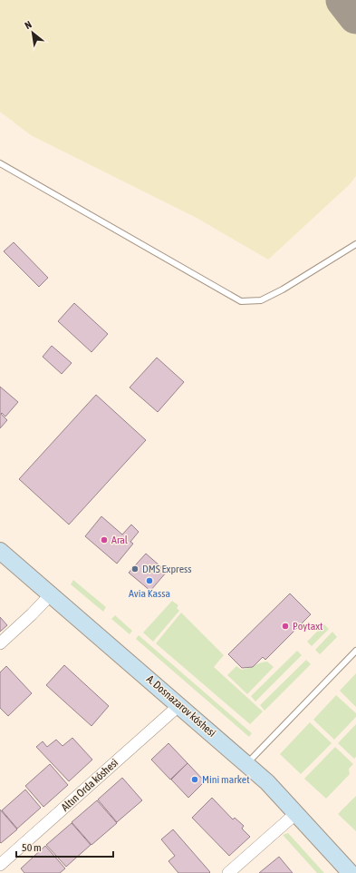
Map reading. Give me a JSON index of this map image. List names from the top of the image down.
{
  "streets": {
    "main road": ["A. Dosnazarov kóshesi"],
    "street": ["Altın Orda kóshesi"]
  },
  "crossings": [
    ["A. Dosnazarov kóshesi", "Altın Orda kóshesi"]
  ],
  "places": [
    "Aral",
    "DMS Express",
    "Avia Kassa",
    "Poytaxt",
    "Mini market"
  ],
  "scale_bar": "50 m",
  "north": "top left"
}
